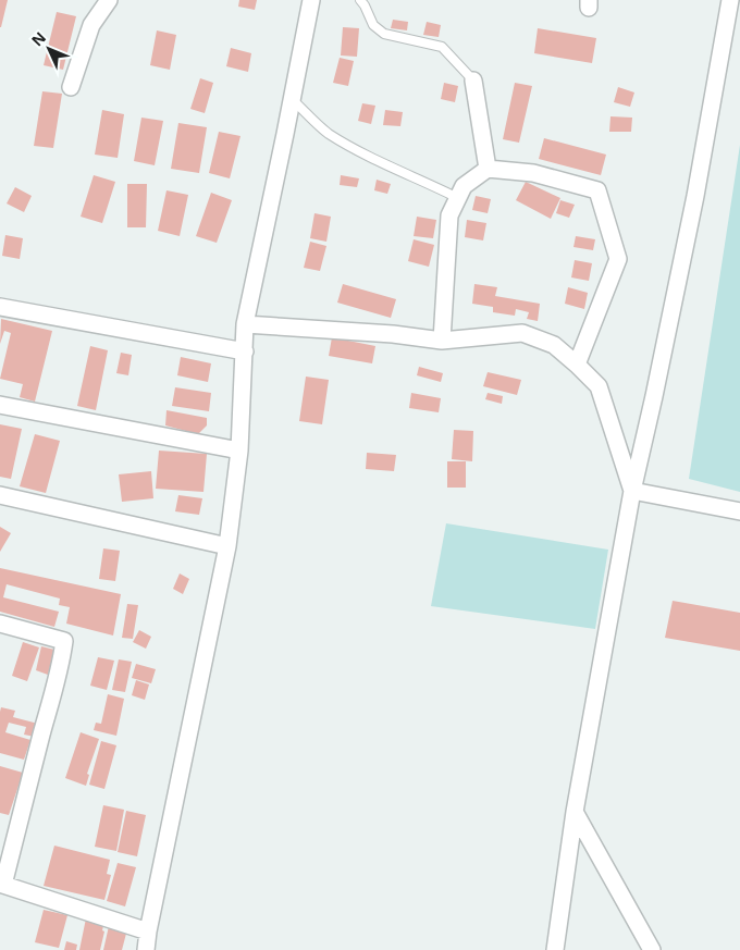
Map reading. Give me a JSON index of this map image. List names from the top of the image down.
{
  "north": "top left"
}
